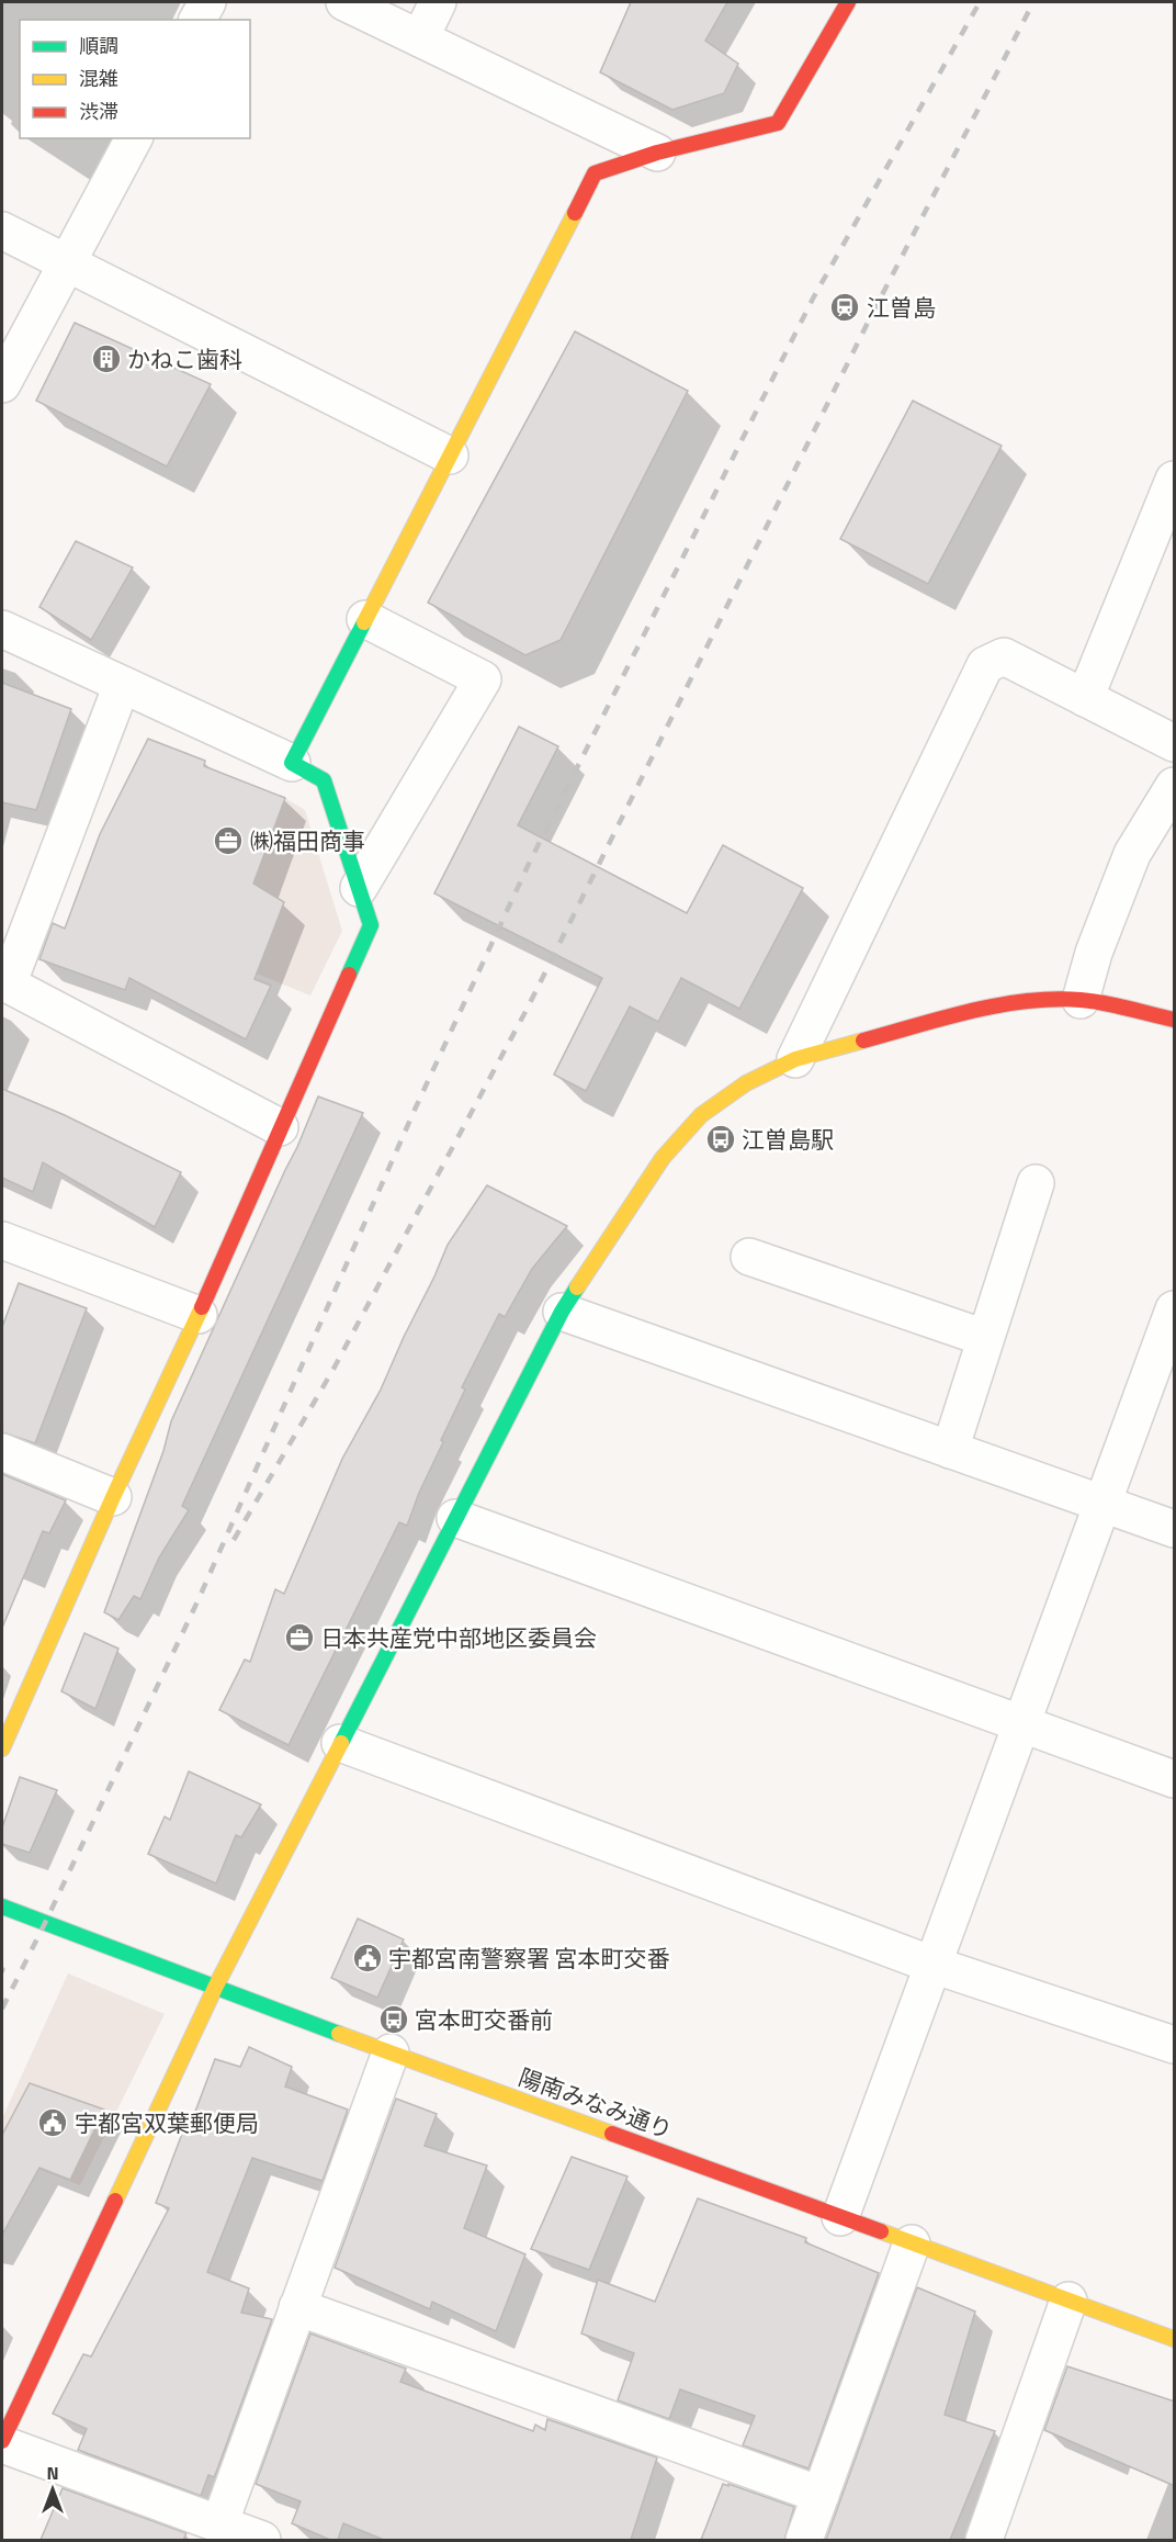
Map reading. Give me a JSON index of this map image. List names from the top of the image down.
{
  "streets": {
    "street": ["陽南みなみ通り"]
  },
  "places": {
    "station": ["江曽島"],
    "building": ["かねこ歯科"],
    "office": ["㈱福田商事", "日本共産党中部地区委員会"],
    "bus stop": ["江曽島駅", "宮本町交番前"],
    "public building": ["宇都宮南警察署 宮本町交番", "宇都宮双葉郵便局"]
  },
  "legend": ["順調", "混雑", "渋滞"],
  "north": "top"
}
